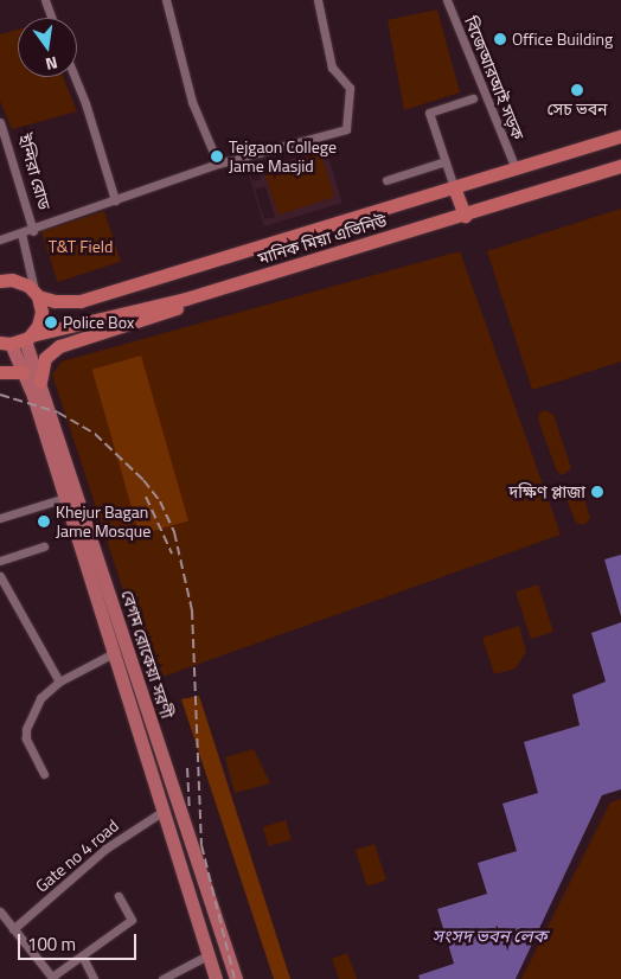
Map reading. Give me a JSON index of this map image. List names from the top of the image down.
{
  "streets": {
    "highway": ["মানিক মিয়া এভিনিউ"],
    "main road": ["বেগম রোকেয়া সরণী"],
    "street": ["বিজেআরআই সড়ক", "ইন্দিরা রোড", "Gate no 4 road"]
  },
  "crossings": [
    ["বিজেআরআই সড়ক", "মানিক মিয়া এভিনিউ"],
    ["মানিক মিয়া এভিনিউ", "বেগম রোকেয়া সরণী"],
    ["বেগম রোকেয়া সরণী", "Gate no 4 road"]
  ],
  "water": ["সংসদ ভবন লেক"],
  "parks": ["T&T Field"],
  "places": [
    "Office Building",
    "সেচ ভবন",
    "Tejgaon College Jame Masjid",
    "Police Box",
    "দক্ষিণ প্লাজা",
    "Khejur Bagan Jame Mosque"
  ],
  "scale_bar": "100 m",
  "north": "bottom"
}
